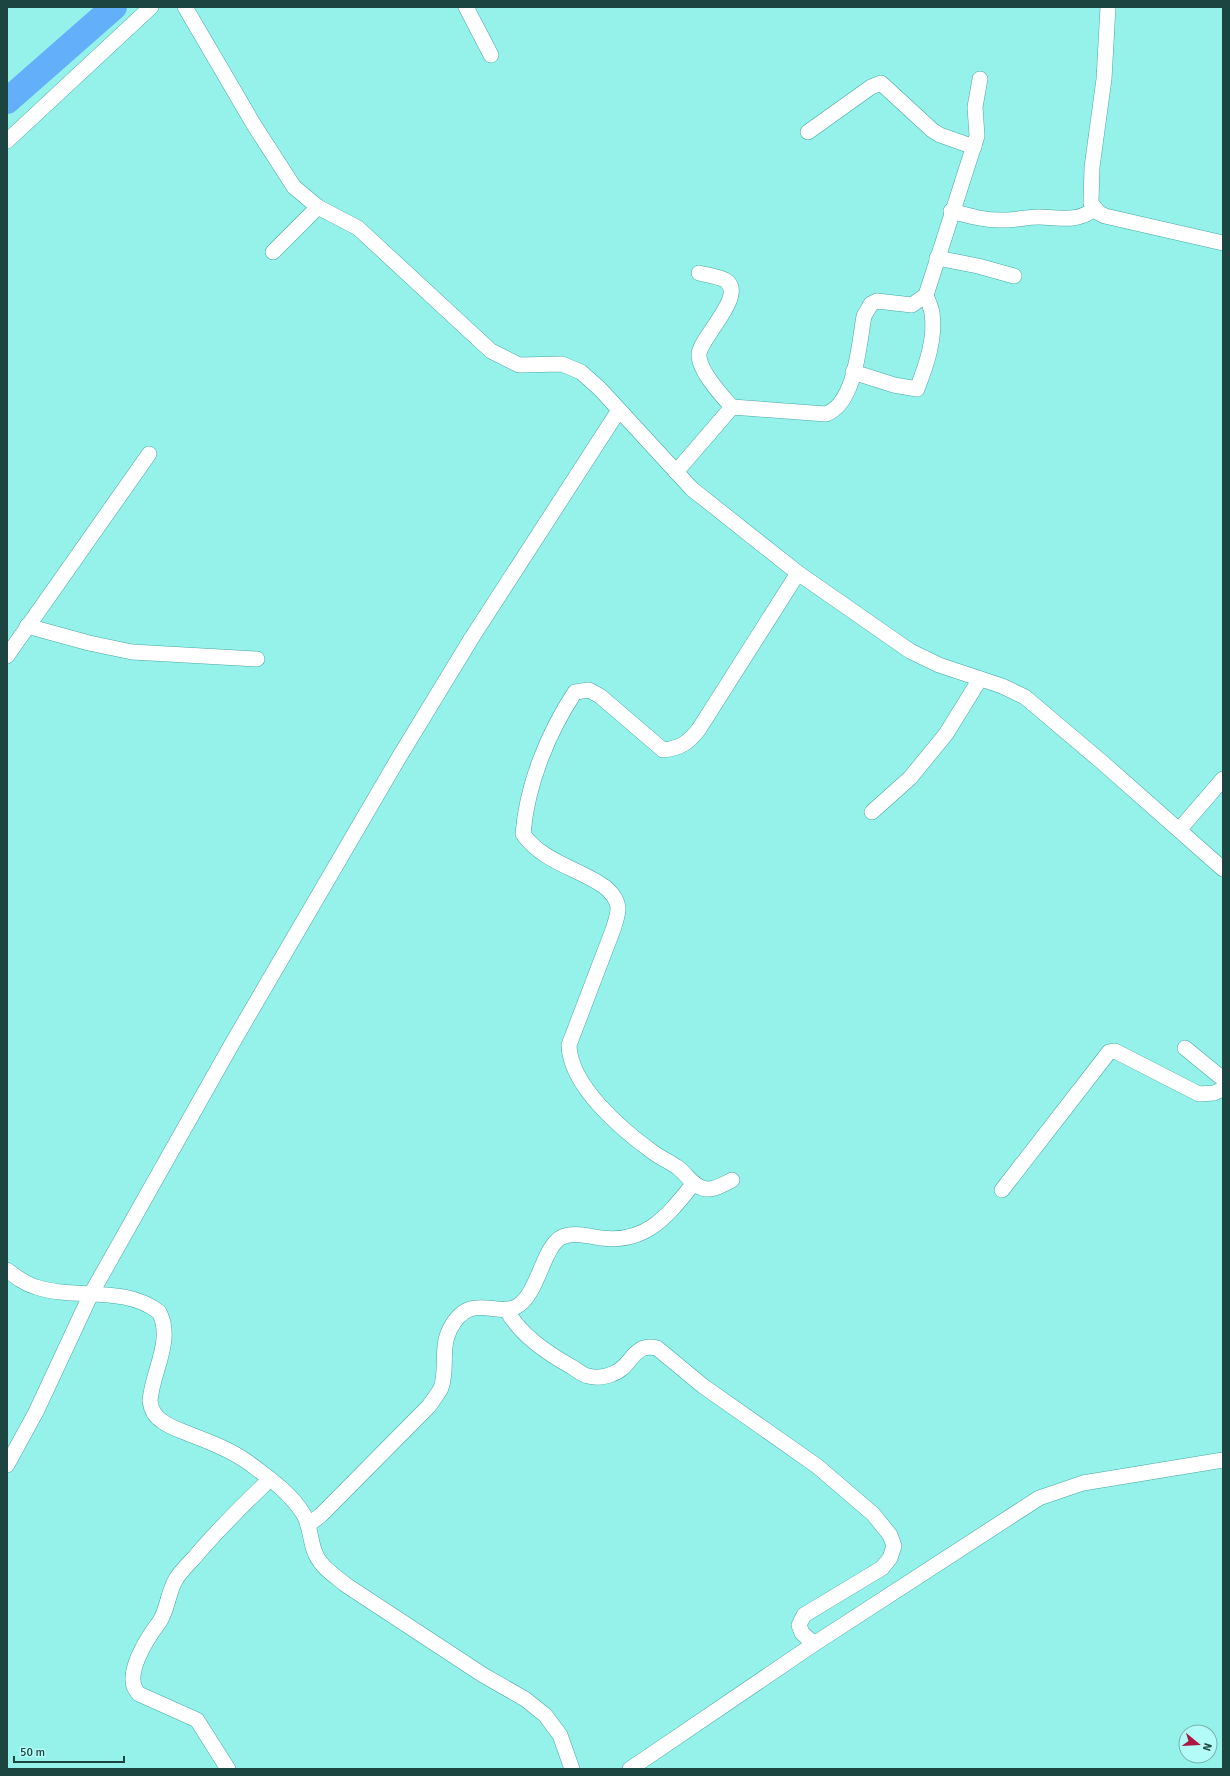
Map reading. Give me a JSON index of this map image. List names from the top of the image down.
{
  "scale_bar": "50 m",
  "north": "right"
}
